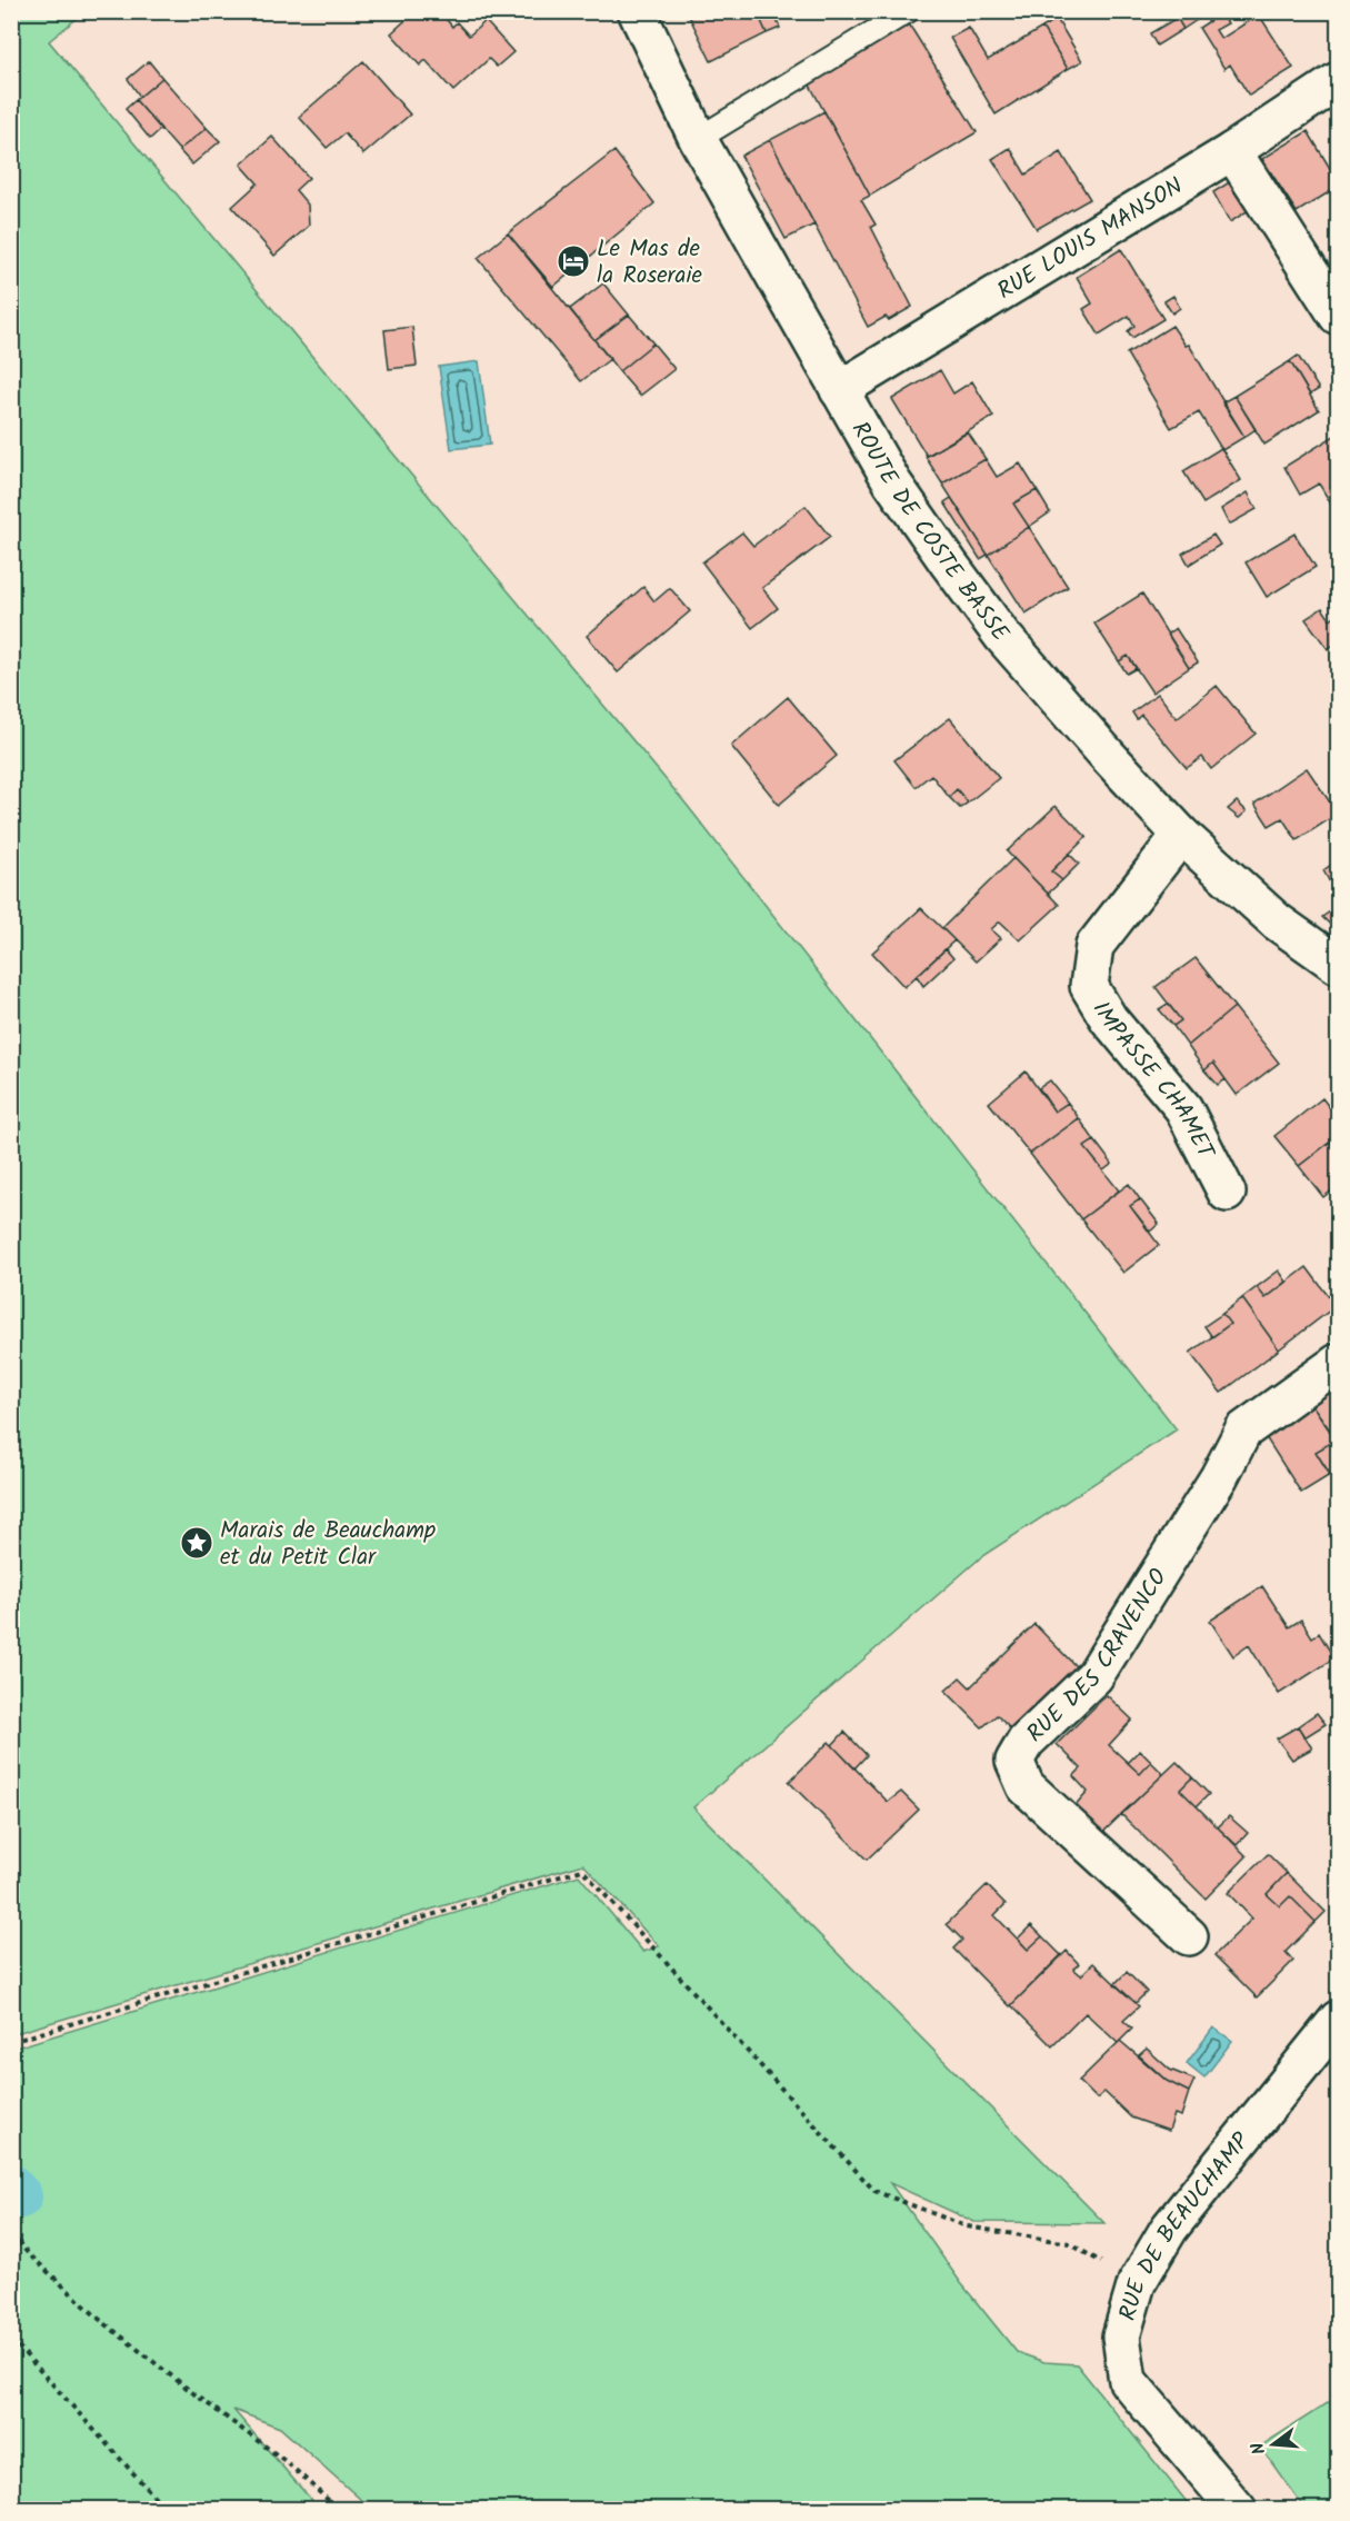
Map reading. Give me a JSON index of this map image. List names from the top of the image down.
{
  "streets": {
    "street": [
      "RUE LOUIS MANSON",
      "ROUTE DE COSTE BASSE",
      "IMPASSE CHAMET",
      "RUE DES CRAVENCO",
      "RUE DE BEAUCHAMP"
    ]
  },
  "crossings": [
    ["RUE LOUIS MANSON", "ROUTE DE COSTE BASSE"],
    ["ROUTE DE COSTE BASSE", "IMPASSE CHAMET"]
  ],
  "places": {
    "hotel": ["Le Mas de la Roseraie"],
    "place": ["Marais de Beauchamp et du Petit Clar"]
  },
  "north": "left"
}
